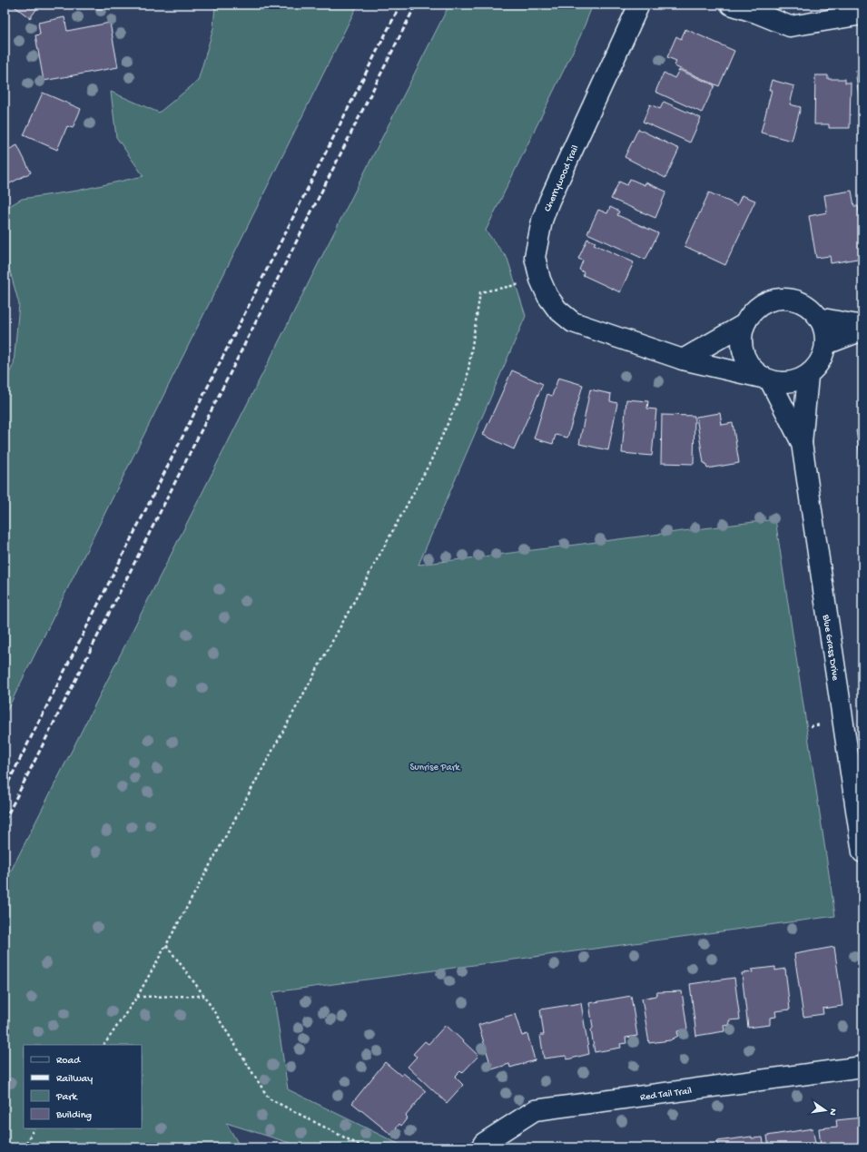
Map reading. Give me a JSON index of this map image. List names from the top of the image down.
{
  "streets": {
    "street": ["Cherrywood Trail", "Blue Grass Drive", "Red Tail Trail"]
  },
  "crossings": [
    ["Cherrywood Trail", "Blue Grass Drive"]
  ],
  "parks": ["Sunrise Park"],
  "legend": [
    "Road",
    "Railway",
    "Park",
    "Building"
  ],
  "north": "right"
}
